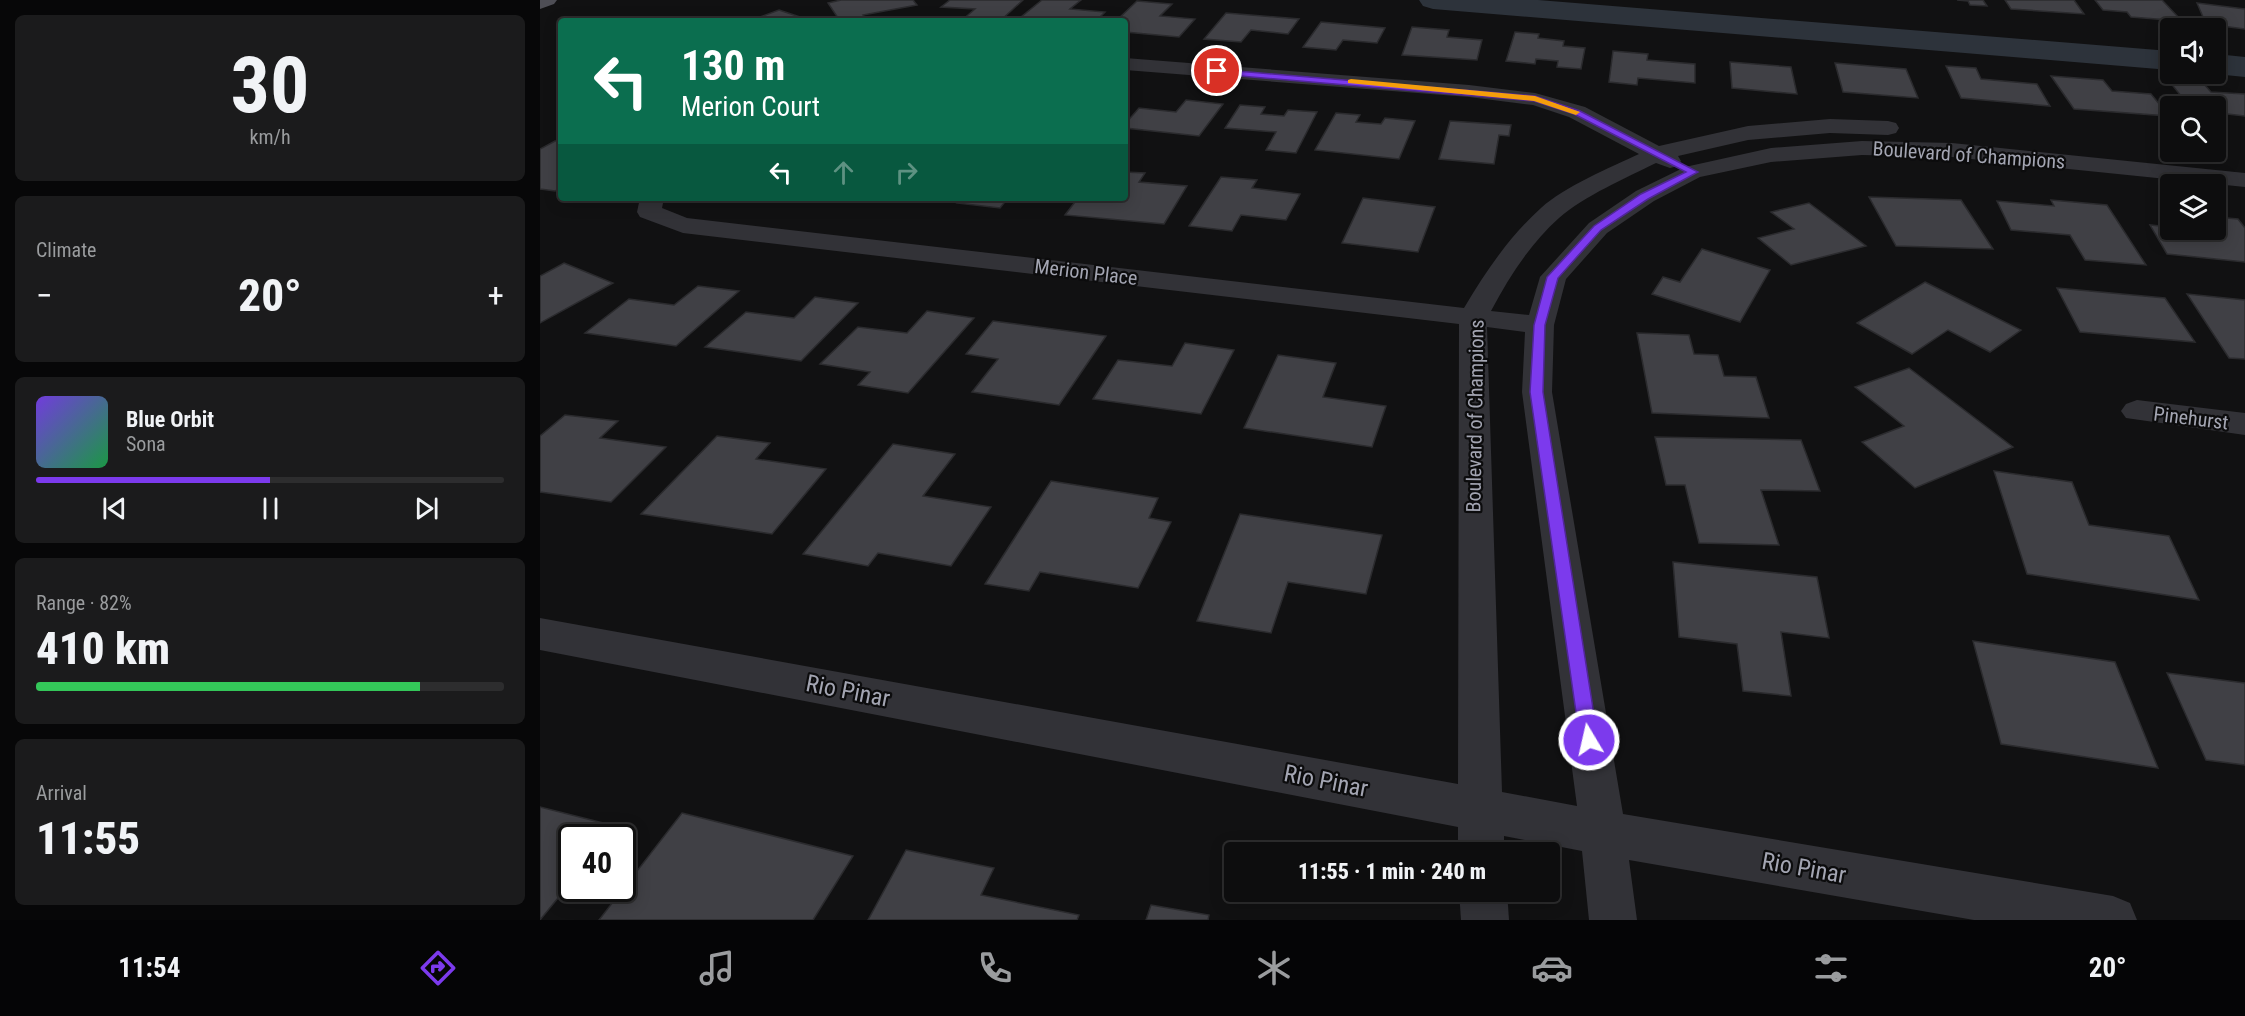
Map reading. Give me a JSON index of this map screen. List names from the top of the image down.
{
  "streets": {
    "street": [
      "Boulevard of Champions",
      "Merion Place",
      "Pinehurst",
      "Rio Pinar"
    ]
  },
  "crossings": [
    ["Boulevard of Champions", "Merion Place"],
    ["Boulevard of Champions", "Rio Pinar"]
  ],
  "page": {
    "tile": [
      ["30", "km/h"],
      "Climate",
      ["Range · 82%", "410 km"],
      ["Arrival", "11:55"]
    ],
    "turn": ["130 m", "Merion Court"],
    "heat": ["−", "20°", "+"],
    "song": ["Blue Orbit", "Sona"],
    "limit": "40",
    "trip": "11:55 · 1 min · 240 m",
    "tabs": ["11:54", "20°"]
  }
}
